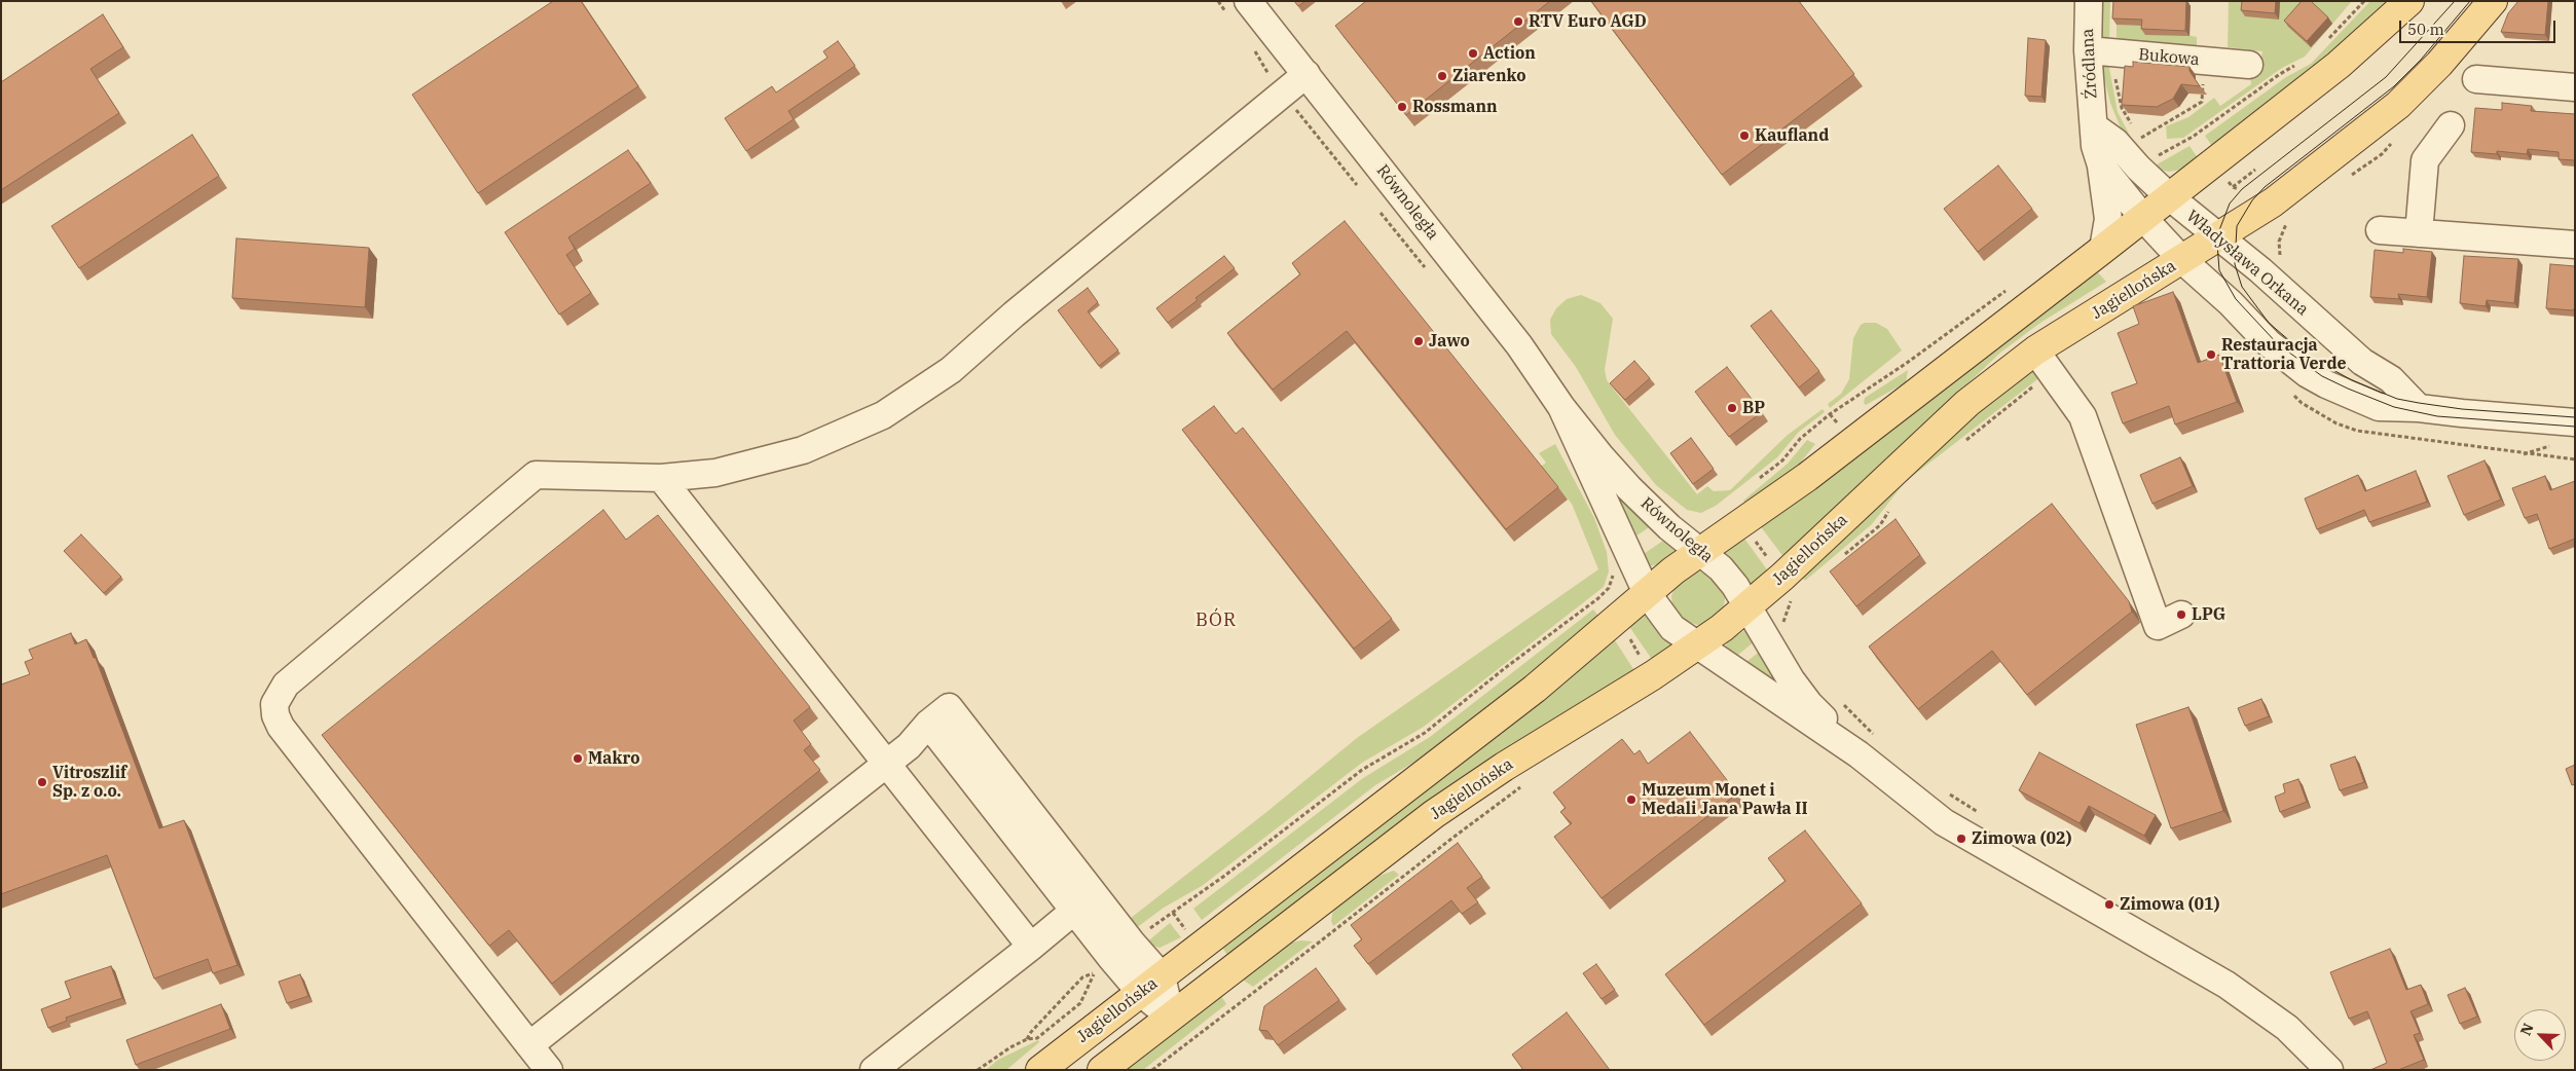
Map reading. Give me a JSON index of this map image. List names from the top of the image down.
{
  "streets": {
    "main road": ["Jagiellońska"],
    "street": [
      "Bukowa",
      "Źródlana",
      "Równoległa",
      "Władysława Orkana"
    ]
  },
  "crossings": [
    ["Bukowa", "Źródlana"],
    ["Źródlana", "Jagiellońska"],
    ["Równoległa", "Jagiellońska"],
    ["Władysława Orkana", "Jagiellońska"]
  ],
  "districts": ["BÓR"],
  "places": [
    "RTV Euro AGD",
    "Action",
    "Ziarenko",
    "Rossmann",
    "Kaufland",
    "Jawo",
    "Restauracja Trattoria Verde",
    "BP",
    "LPG",
    "Makro",
    "Vitroszlif Sp. z o.o.",
    "Muzeum Monet i Medali Jana Pawła II",
    "Zimowa (02)",
    "Zimowa (01)"
  ],
  "scale_bar": "50 m",
  "north": "top left"
}
